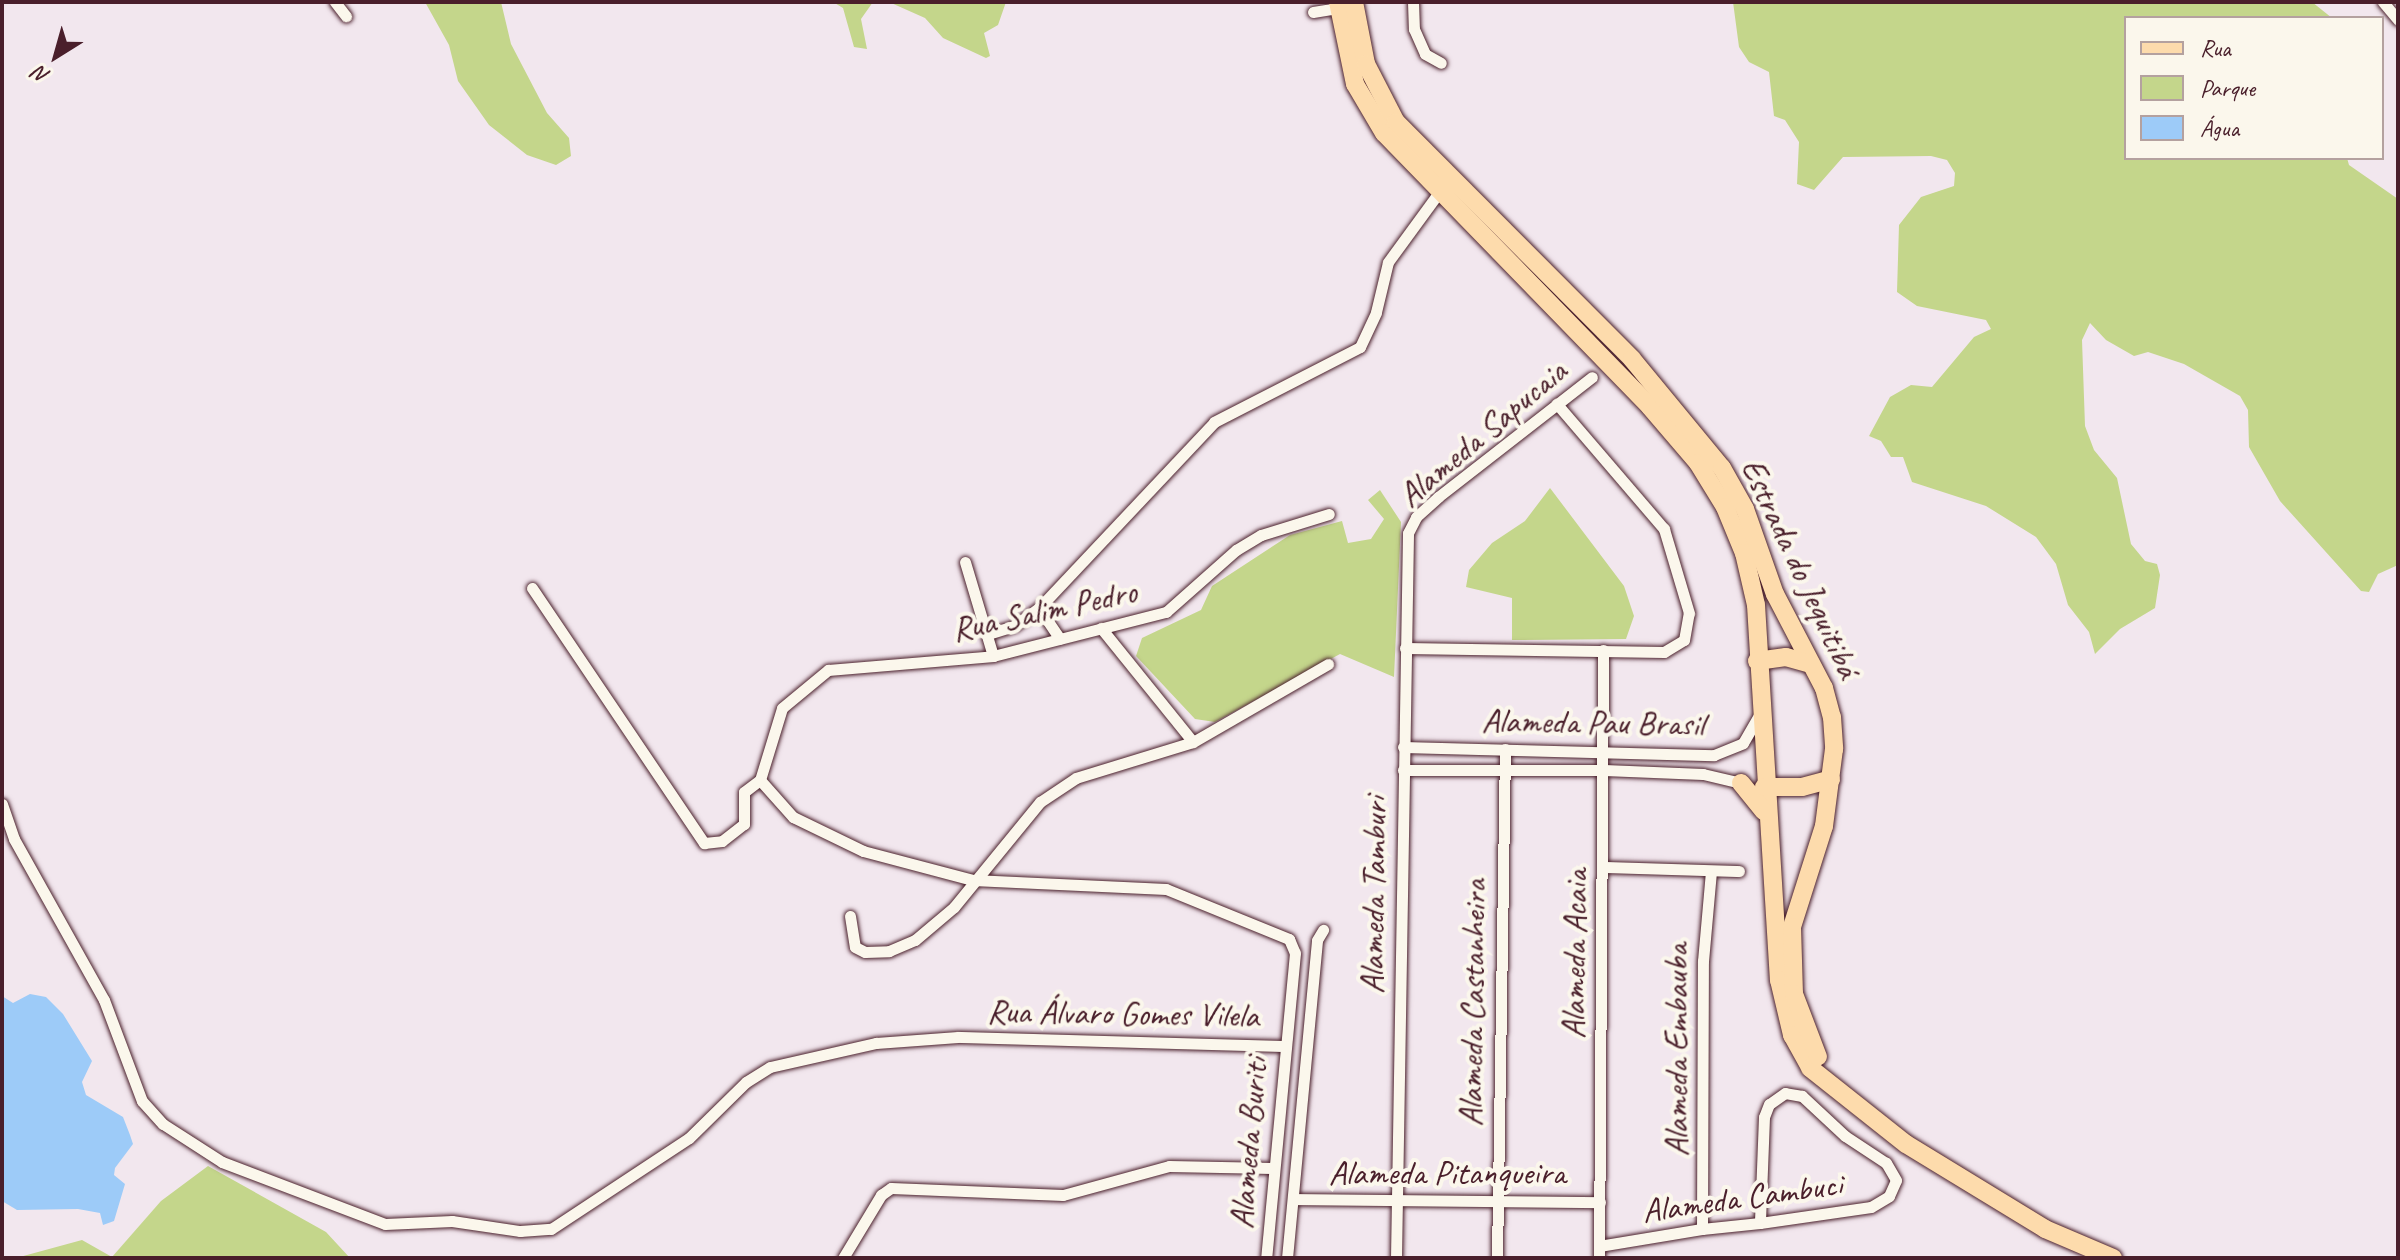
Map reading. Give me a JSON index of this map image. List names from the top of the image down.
{
  "streets": {
    "main road": ["Estrada do Jequitibá"],
    "street": [
      "Alameda Sapucaia",
      "Rua Salim Pedro",
      "Alameda Pau Brasil",
      "Alameda Tamburi",
      "Alameda Acaia",
      "Alameda Castanheira",
      "Rua Álvaro Gomes Vilela",
      "Alameda Embauba",
      "Alameda Buriti",
      "Alameda Pitanqueira",
      "Alameda Cambuci"
    ]
  },
  "crossings": [
    ["Alameda Sapucaia", "Alameda Tamburi"],
    ["Estrada do Jequitibá", "Alameda Pau Brasil"],
    ["Alameda Pau Brasil", "Alameda Tamburi"],
    ["Alameda Pau Brasil", "Alameda Acaia"],
    ["Alameda Pau Brasil", "Alameda Castanheira"],
    ["Alameda Tamburi", "Alameda Pitanqueira"],
    ["Alameda Acaia", "Alameda Pitanqueira"],
    ["Alameda Acaia", "Alameda Cambuci"],
    ["Alameda Castanheira", "Alameda Pitanqueira"],
    ["Rua Álvaro Gomes Vilela", "Alameda Buriti"],
    ["Alameda Embauba", "Alameda Cambuci"]
  ],
  "legend": ["Rua", "Parque", "Água"],
  "north": "bottom left"
}
